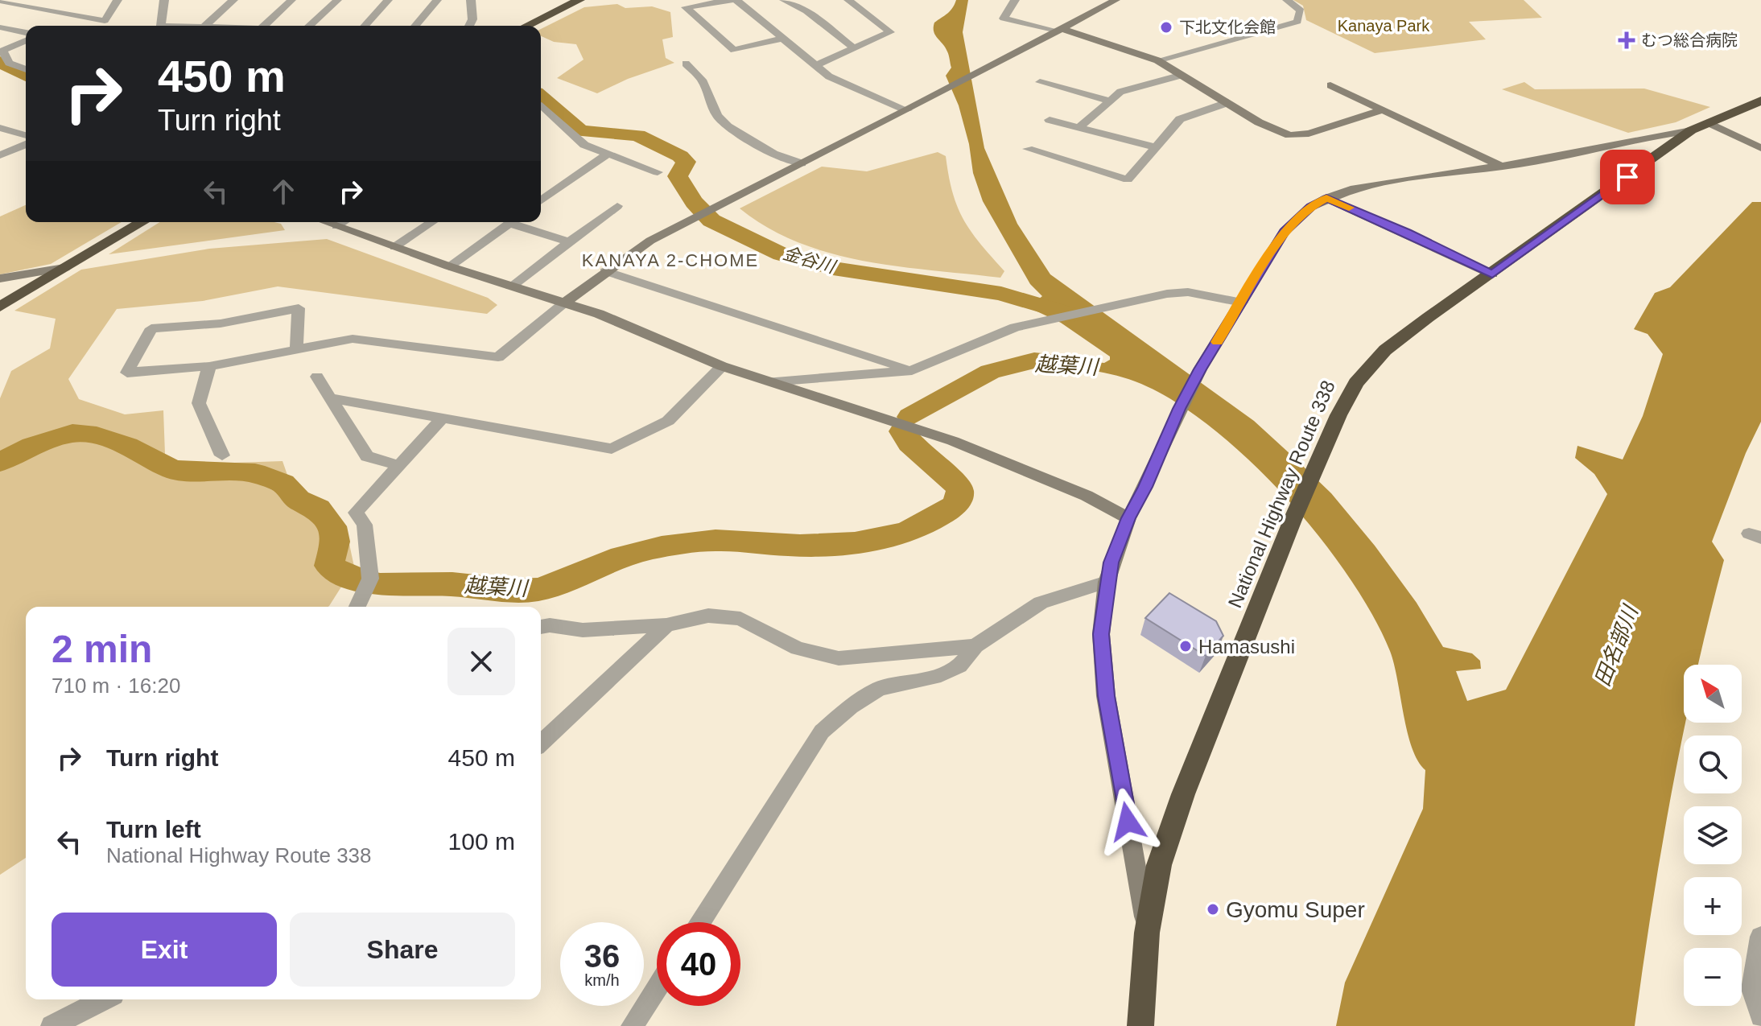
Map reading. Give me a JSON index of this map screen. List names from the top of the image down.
{
  "streets": {
    "highway": ["National Highway Route 338"]
  },
  "districts": ["KANAYA 2-CHOME"],
  "water": ["金谷川", "越葉川", "田名部川"],
  "parks": ["Kanaya Park"],
  "places": {
    "other": ["下北文化会館", "Hamasushi", "Gyomu Super"],
    "health": ["むつ総合病院"]
  },
  "north": "top left",
  "page": {
    "turn": ["450 m", "Turn right"],
    "heading": ["2 min", "710 m · 16:20"],
    "map_buttons": ["+", "−"],
    "list": [
      {
        "name": "Turn right",
        "value": "450 m"
      },
      {
        "name": "Turn left",
        "note": "National Highway Route 338",
        "value": "100 m"
      }
    ],
    "buttons": ["Exit", "Share"],
    "speed": "36 km/h",
    "limit": "40"
  }
}
